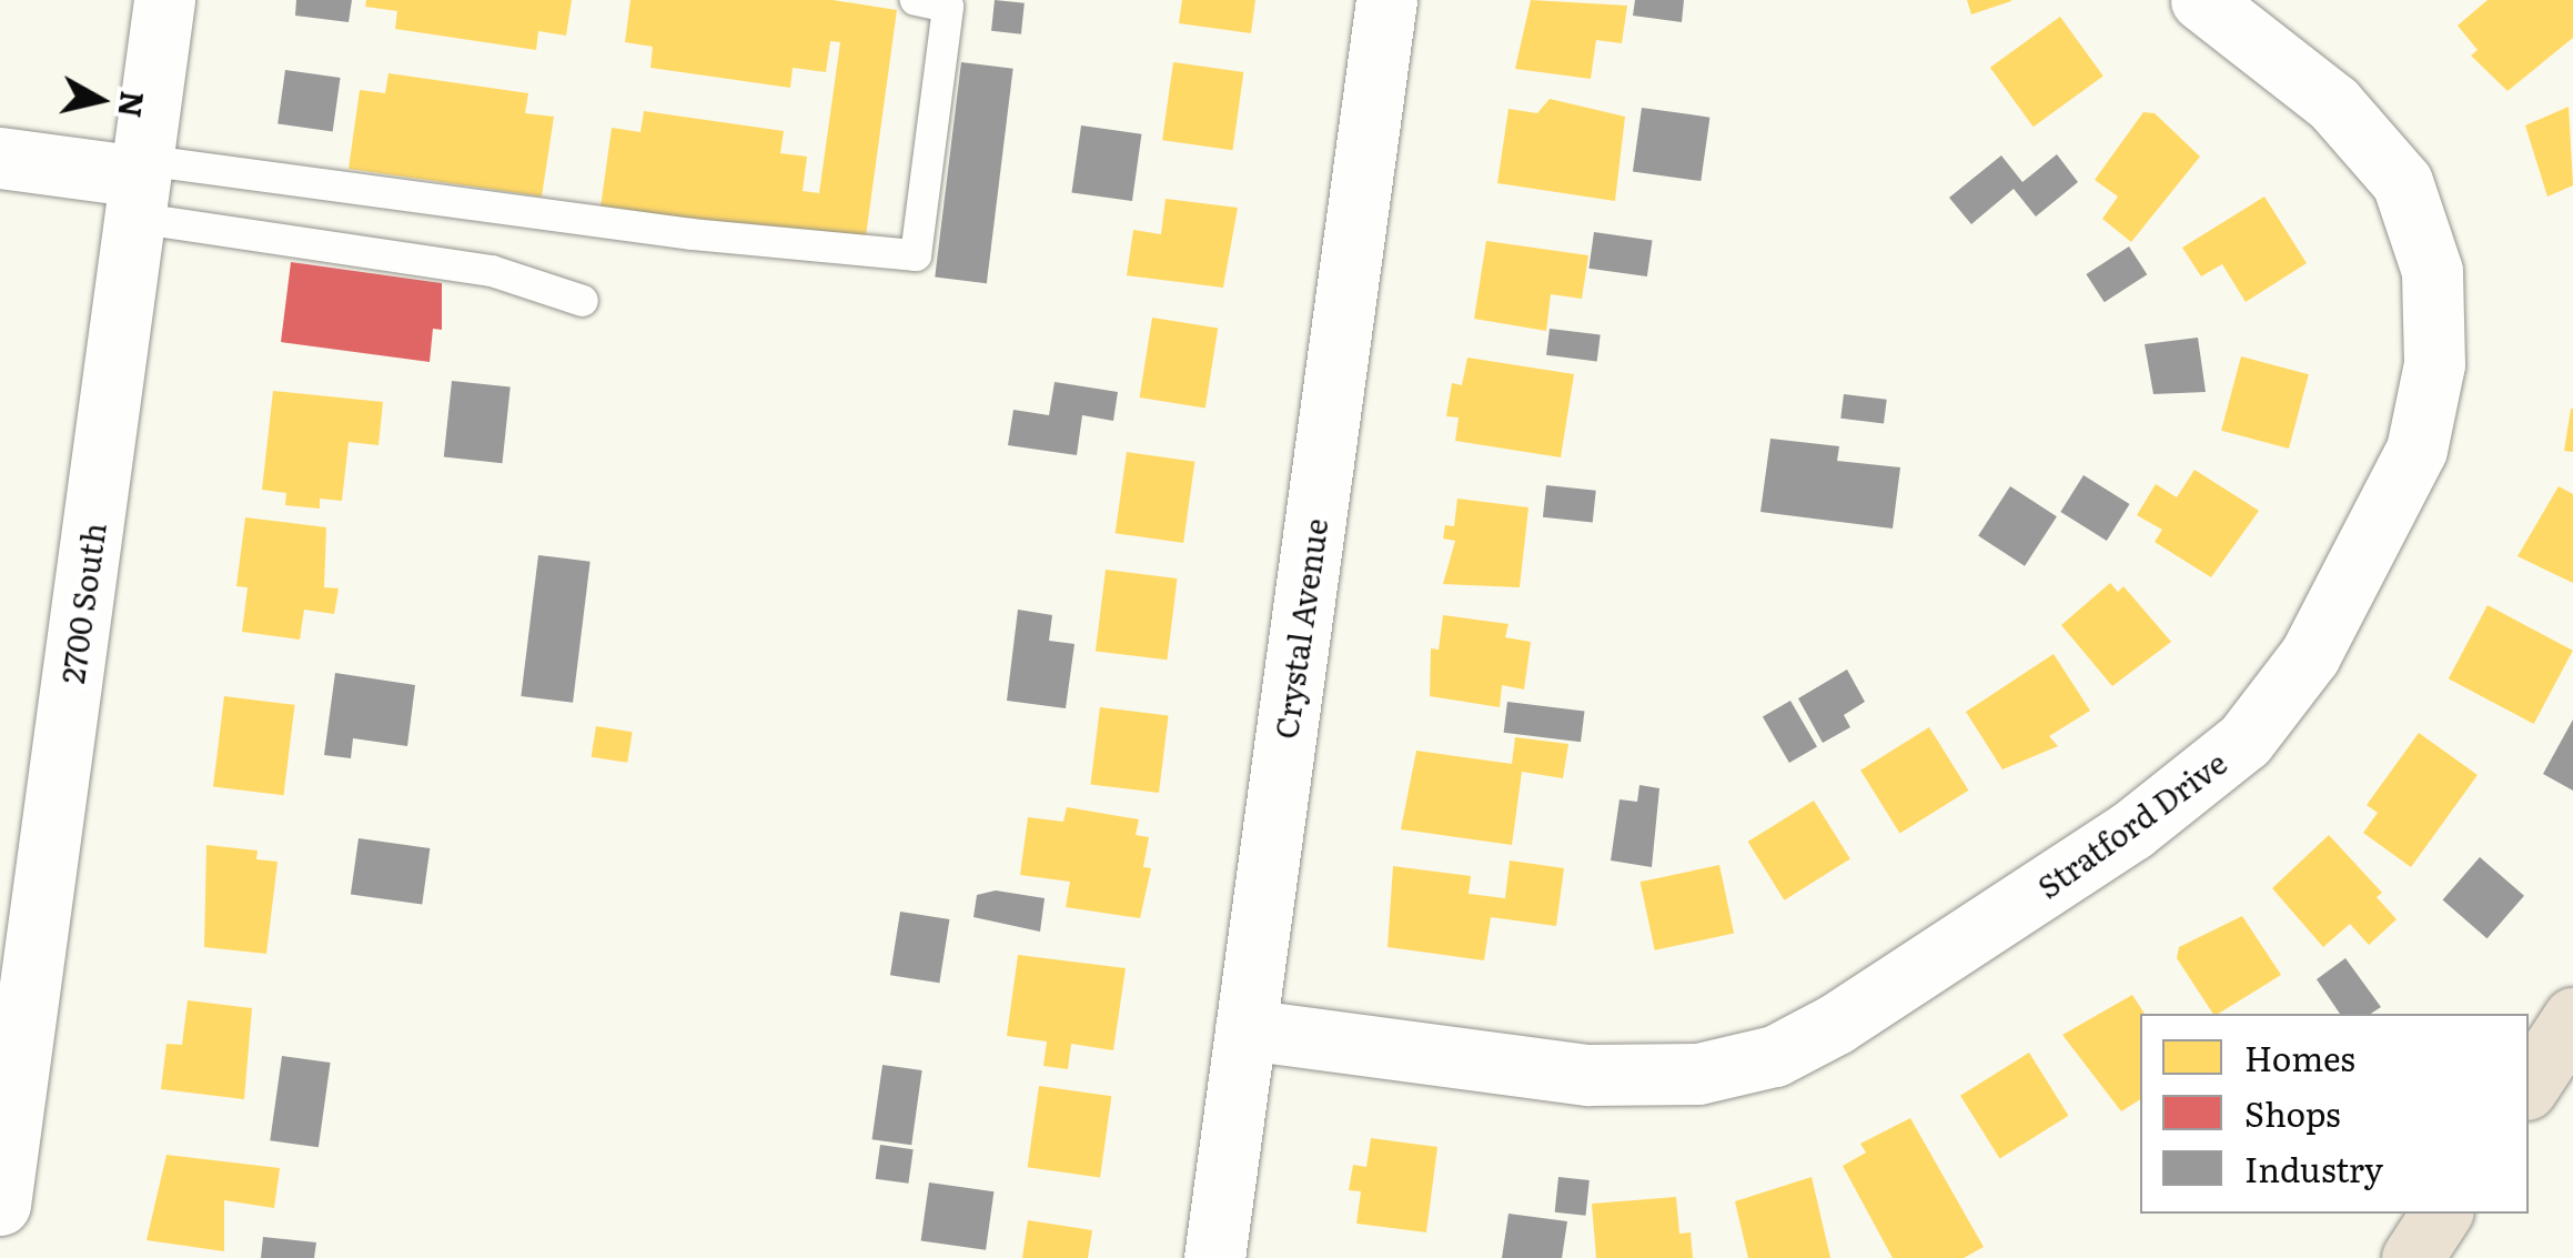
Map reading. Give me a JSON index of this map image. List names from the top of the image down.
{
  "streets": {
    "street": ["2700 South", "Crystal Avenue", "Stratford Drive"]
  },
  "crossings": [
    ["Crystal Avenue", "Stratford Drive"]
  ],
  "legend": ["Homes", "Shops", "Industry"],
  "north": "right"
}
